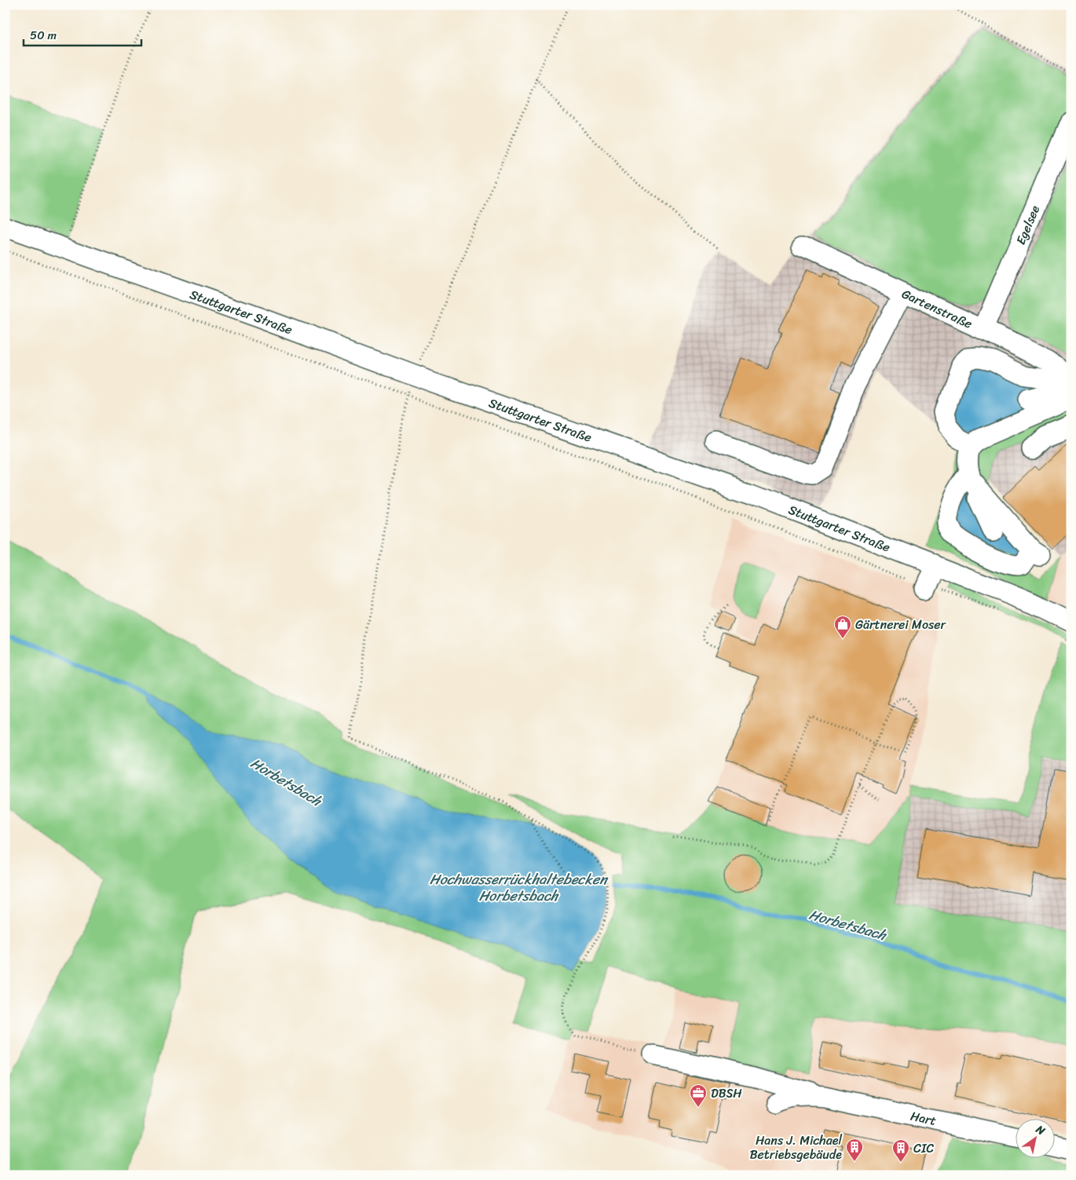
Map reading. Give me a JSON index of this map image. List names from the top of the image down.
{
  "streets": {
    "street": [
      "Egelsee",
      "Gartenstraße",
      "Stuttgarter Straße",
      "Hart"
    ]
  },
  "crossings": [
    ["Egelsee", "Gartenstraße"]
  ],
  "water": ["Horbetsbach", "Hochwasserrückhaltebecken Horbetsbach"],
  "places": {
    "shop": ["Gärtnerei Moser"],
    "office": ["DBSH"],
    "building": ["Hans J. Michael Betriebsgebäude", "CIC"]
  },
  "scale_bar": "50 m",
  "north": "top right"
}
